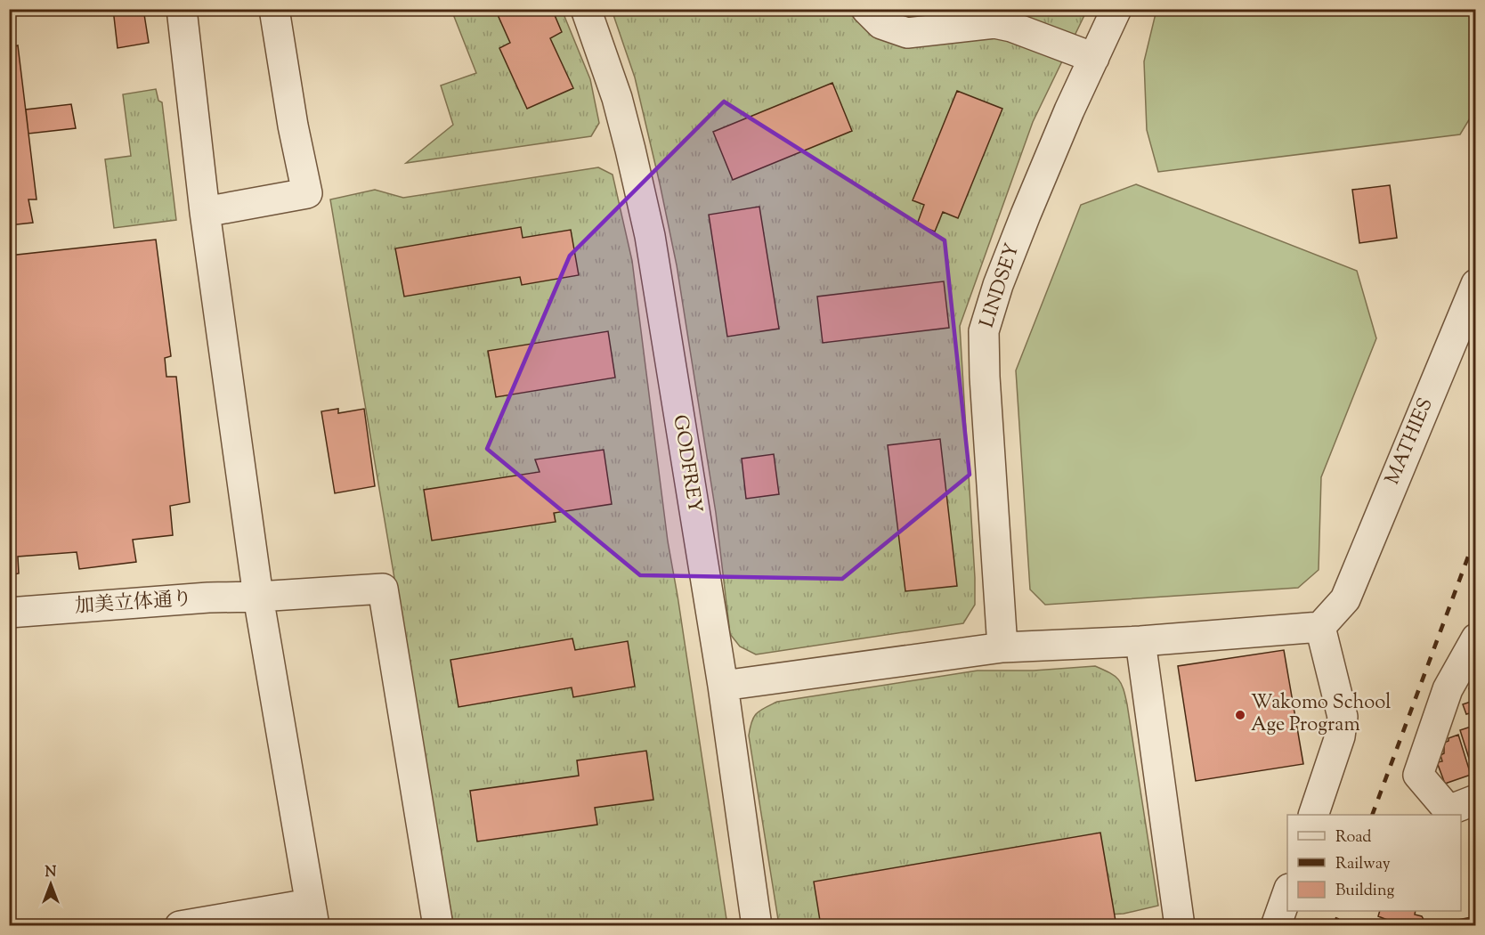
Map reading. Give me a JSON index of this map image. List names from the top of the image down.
{
  "streets": {
    "street": [
      "LINDSEY",
      "MATHIES",
      "GODFREY",
      "加美立体通り"
    ]
  },
  "places": ["Wakomo School Age Program"],
  "legend": ["Road", "Railway", "Building"],
  "north": "top"
}
